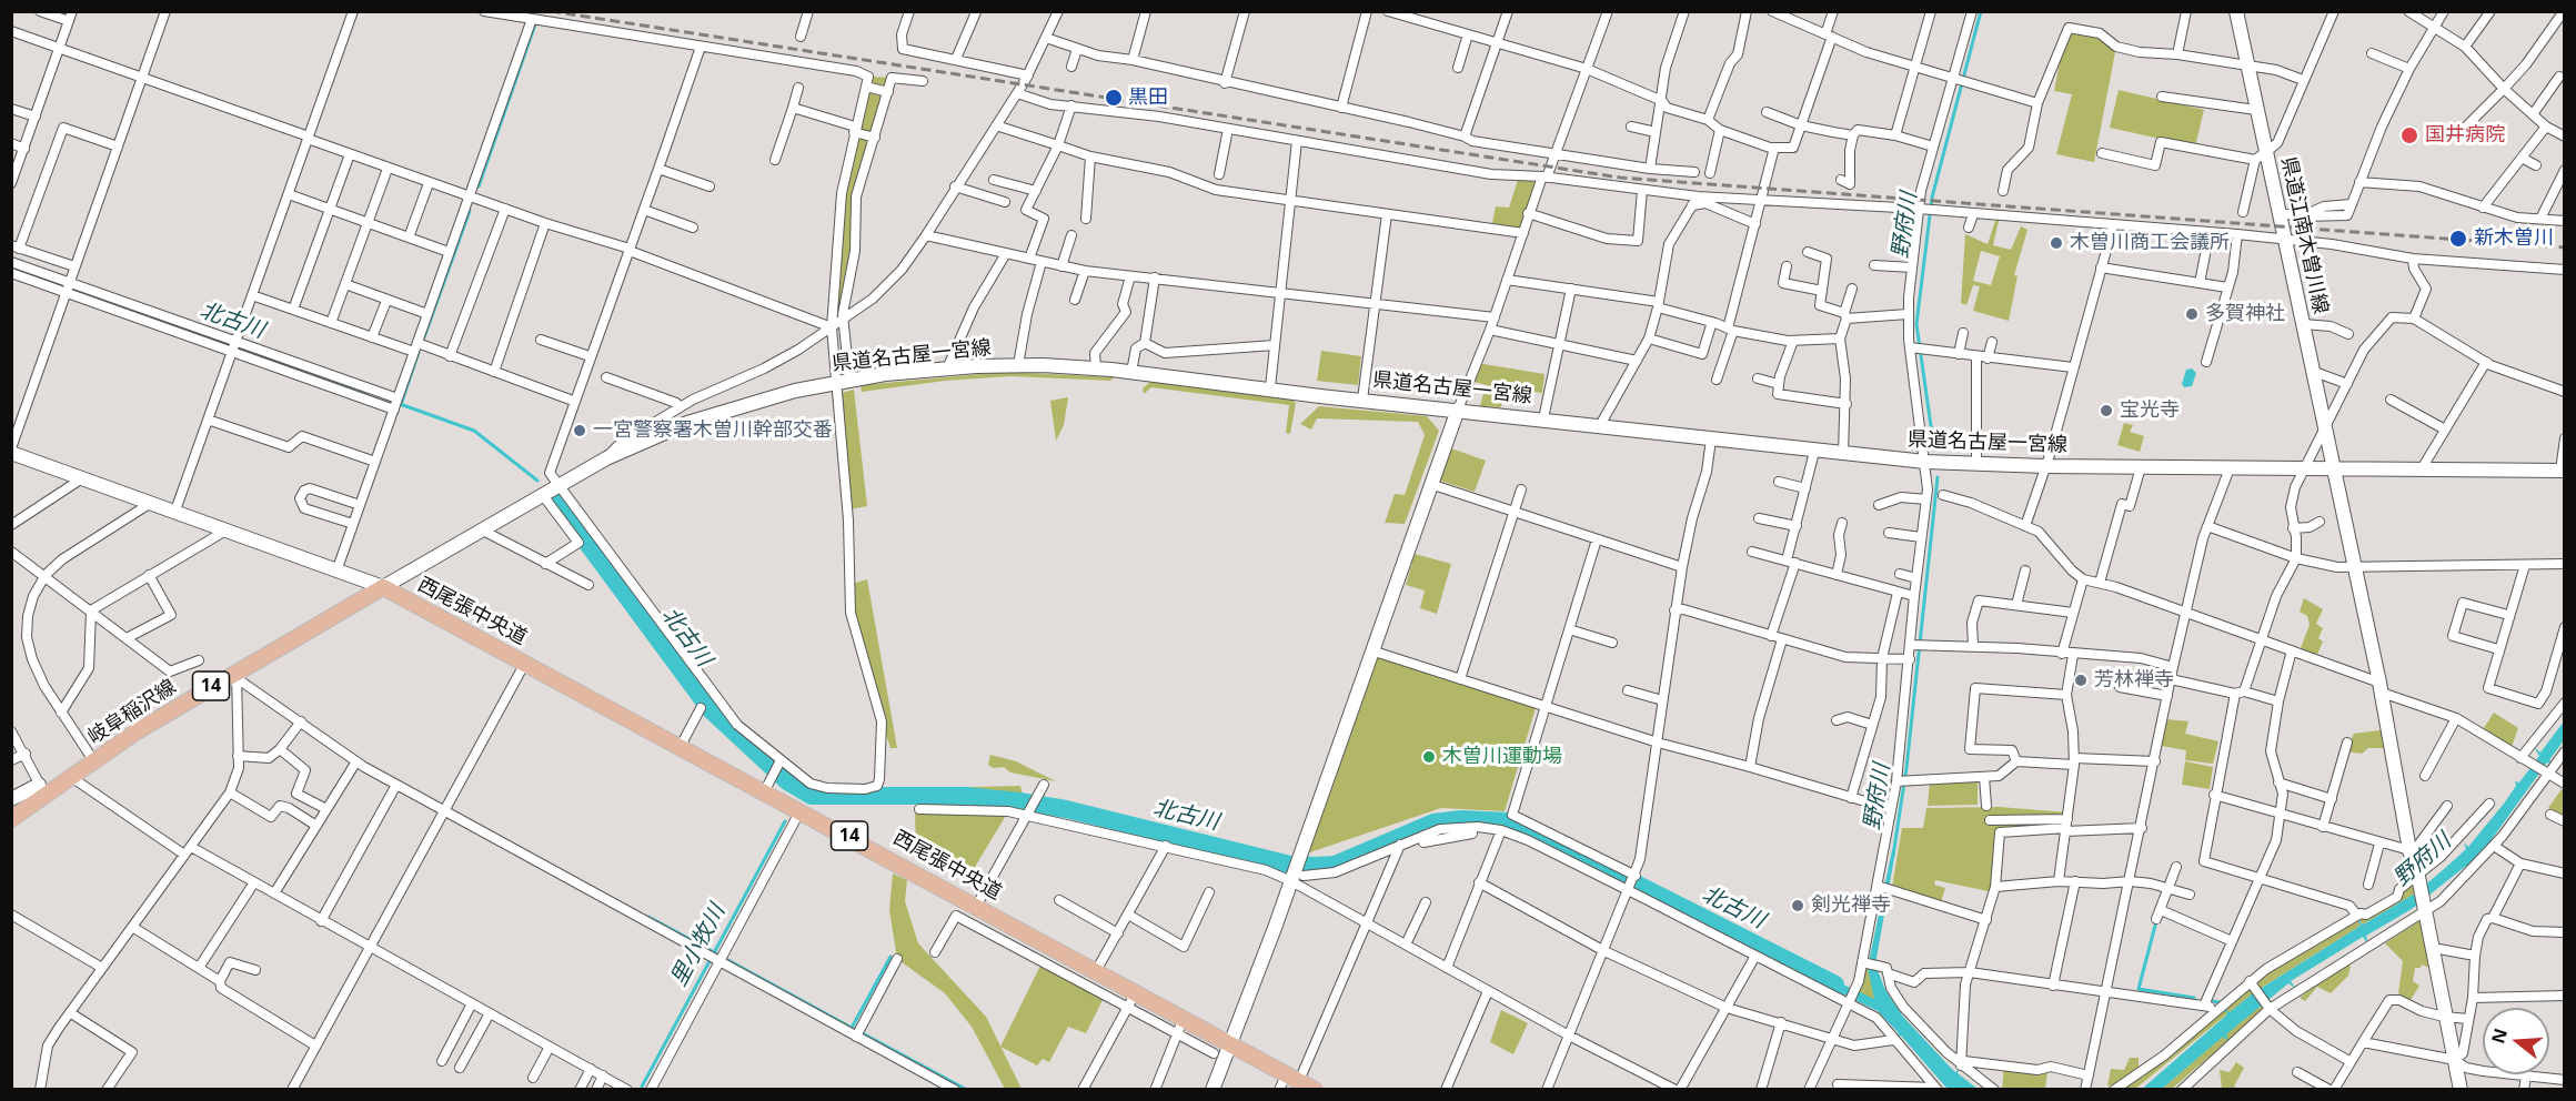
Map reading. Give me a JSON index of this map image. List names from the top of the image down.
{
  "streets": {
    "main road": [
      "県道江南木曽川線",
      "県道名古屋一宮線",
      "西尾張中央道",
      "14",
      "岐阜稲沢線"
    ]
  },
  "crossings": [
    ["県道江南木曽川線", "県道名古屋一宮線"],
    ["県道名古屋一宮線", "西尾張中央道"],
    ["県道名古屋一宮線", "14"],
    ["県道名古屋一宮線", "岐阜稲沢線"],
    ["西尾張中央道", "14"],
    ["西尾張中央道", "岐阜稲沢線"],
    ["14", "岐阜稲沢線"]
  ],
  "water": ["野府川", "北古川", "里小牧川"],
  "places": [
    "黒田",
    "国井病院",
    "新木曽川",
    "木曽川商工会議所",
    "多賀神社",
    "宝光寺",
    "一宮警察署木曽川幹部交番",
    "芳林禅寺",
    "木曽川運動場",
    "剣光禅寺"
  ],
  "north": "left"
}
